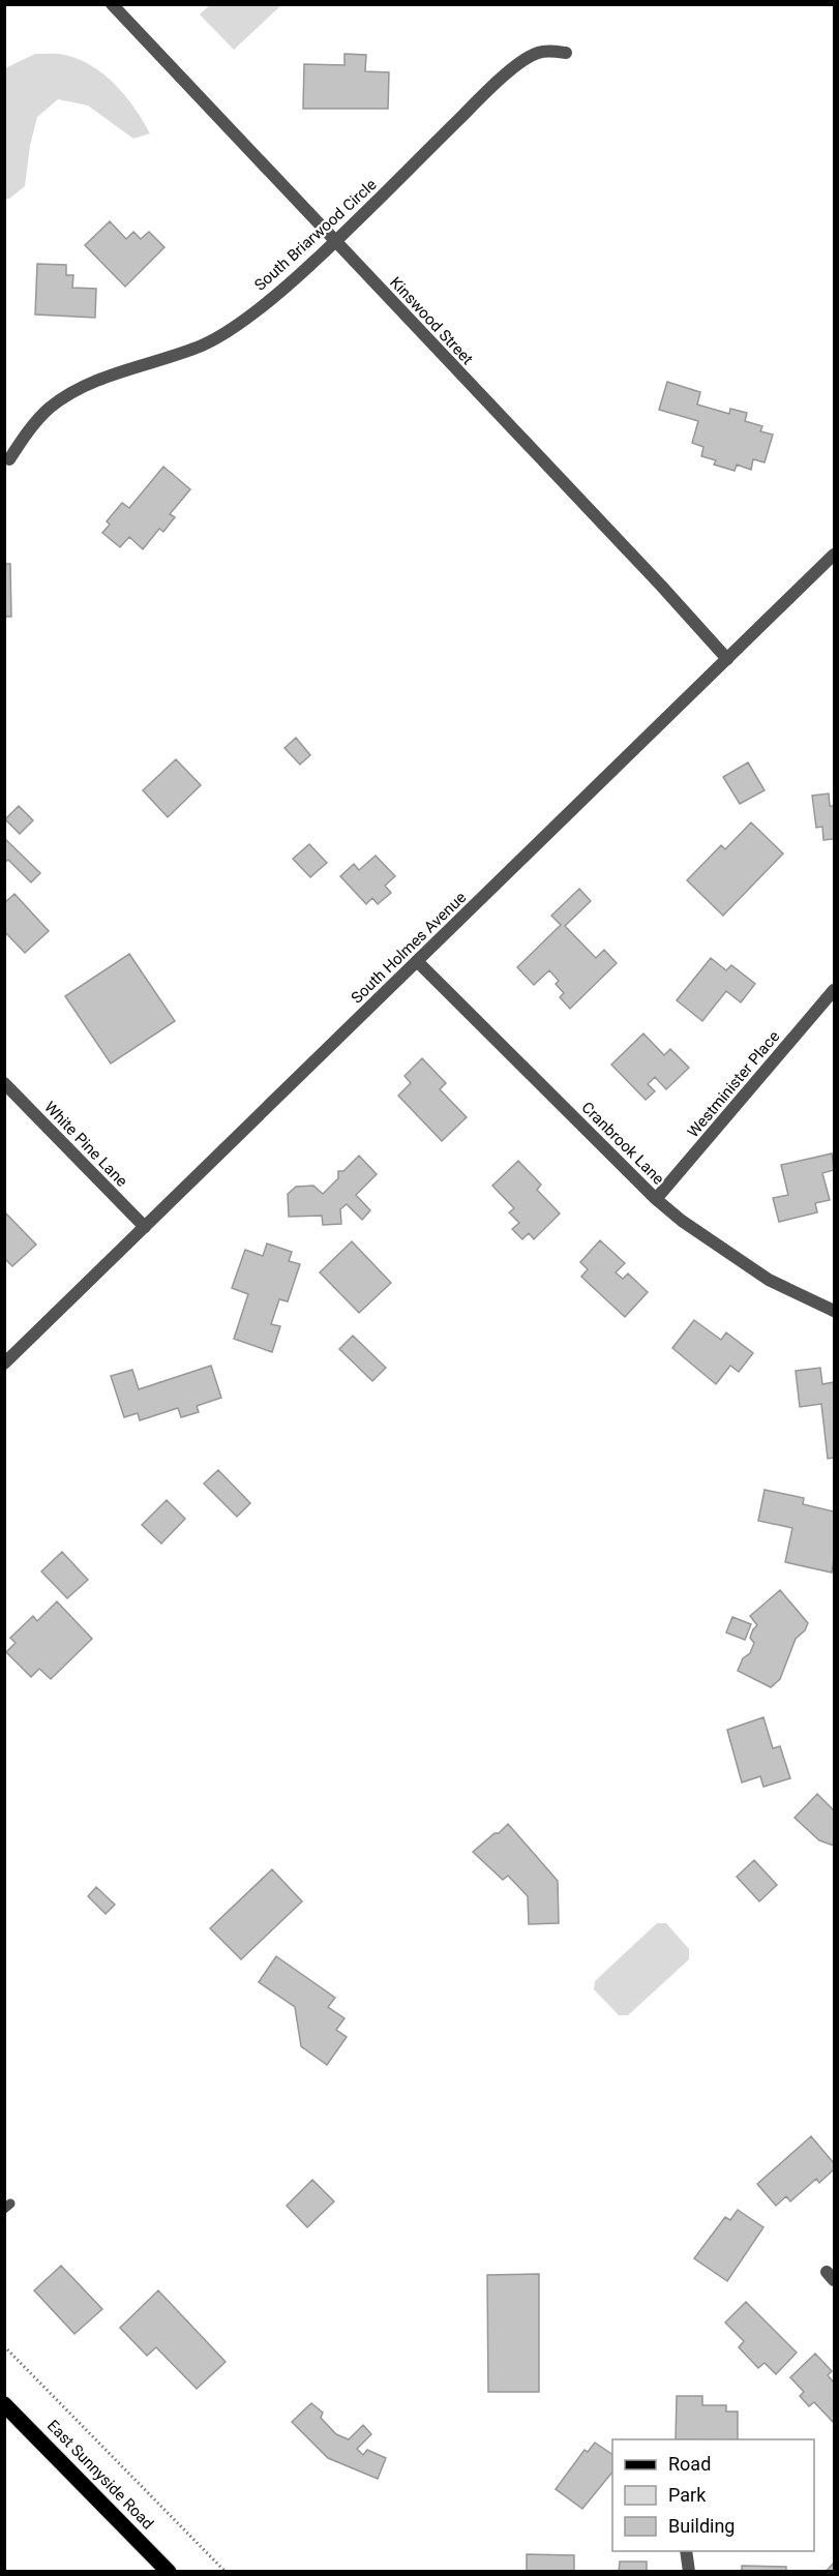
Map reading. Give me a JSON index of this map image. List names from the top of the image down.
{
  "streets": {
    "main road": ["East Sunnyside Road"],
    "street": [
      "South Briarwood Circle",
      "Kinswood Street",
      "South Holmes Avenue",
      "Westminister Place",
      "Cranbrook Lane",
      "White Pine Lane"
    ]
  },
  "crossings": [
    ["South Briarwood Circle", "Kinswood Street"],
    ["Kinswood Street", "South Holmes Avenue"],
    ["South Holmes Avenue", "Cranbrook Lane"],
    ["South Holmes Avenue", "White Pine Lane"],
    ["Westminister Place", "Cranbrook Lane"]
  ],
  "legend": ["Road", "Park", "Building"]
}
